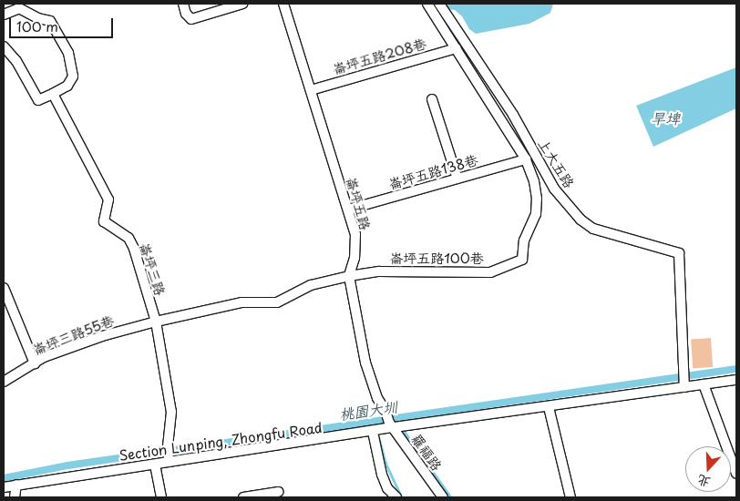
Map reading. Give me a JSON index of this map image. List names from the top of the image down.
{
  "streets": {
    "street": [
      "崙坪五路208巷",
      "上大五路",
      "崙坪五路138巷",
      "崙坪五路",
      "崙坪五路100巷",
      "崙坪三路",
      "崙坪三路55巷",
      "Section Lunping, Zhongfu Road",
      "羅福路"
    ]
  },
  "crossings": [
    ["崙坪五路208巷", "崙坪五路"],
    ["上大五路", "Section Lunping, Zhongfu Road"],
    ["崙坪五路138巷", "崙坪五路"],
    ["崙坪五路138巷", "崙坪五路100巷"],
    ["崙坪五路", "崙坪五路100巷"],
    ["崙坪五路", "崙坪三路55巷"],
    ["崙坪五路", "羅福路"],
    ["崙坪五路100巷", "崙坪三路55巷"],
    ["崙坪三路", "崙坪三路55巷"],
    ["崙坪三路", "Section Lunping, Zhongfu Road"],
    ["Section Lunping, Zhongfu Road", "羅福路"]
  ],
  "water": ["旱埤", "桃園大圳"],
  "scale_bar": "100 m",
  "north": "bottom"
}
